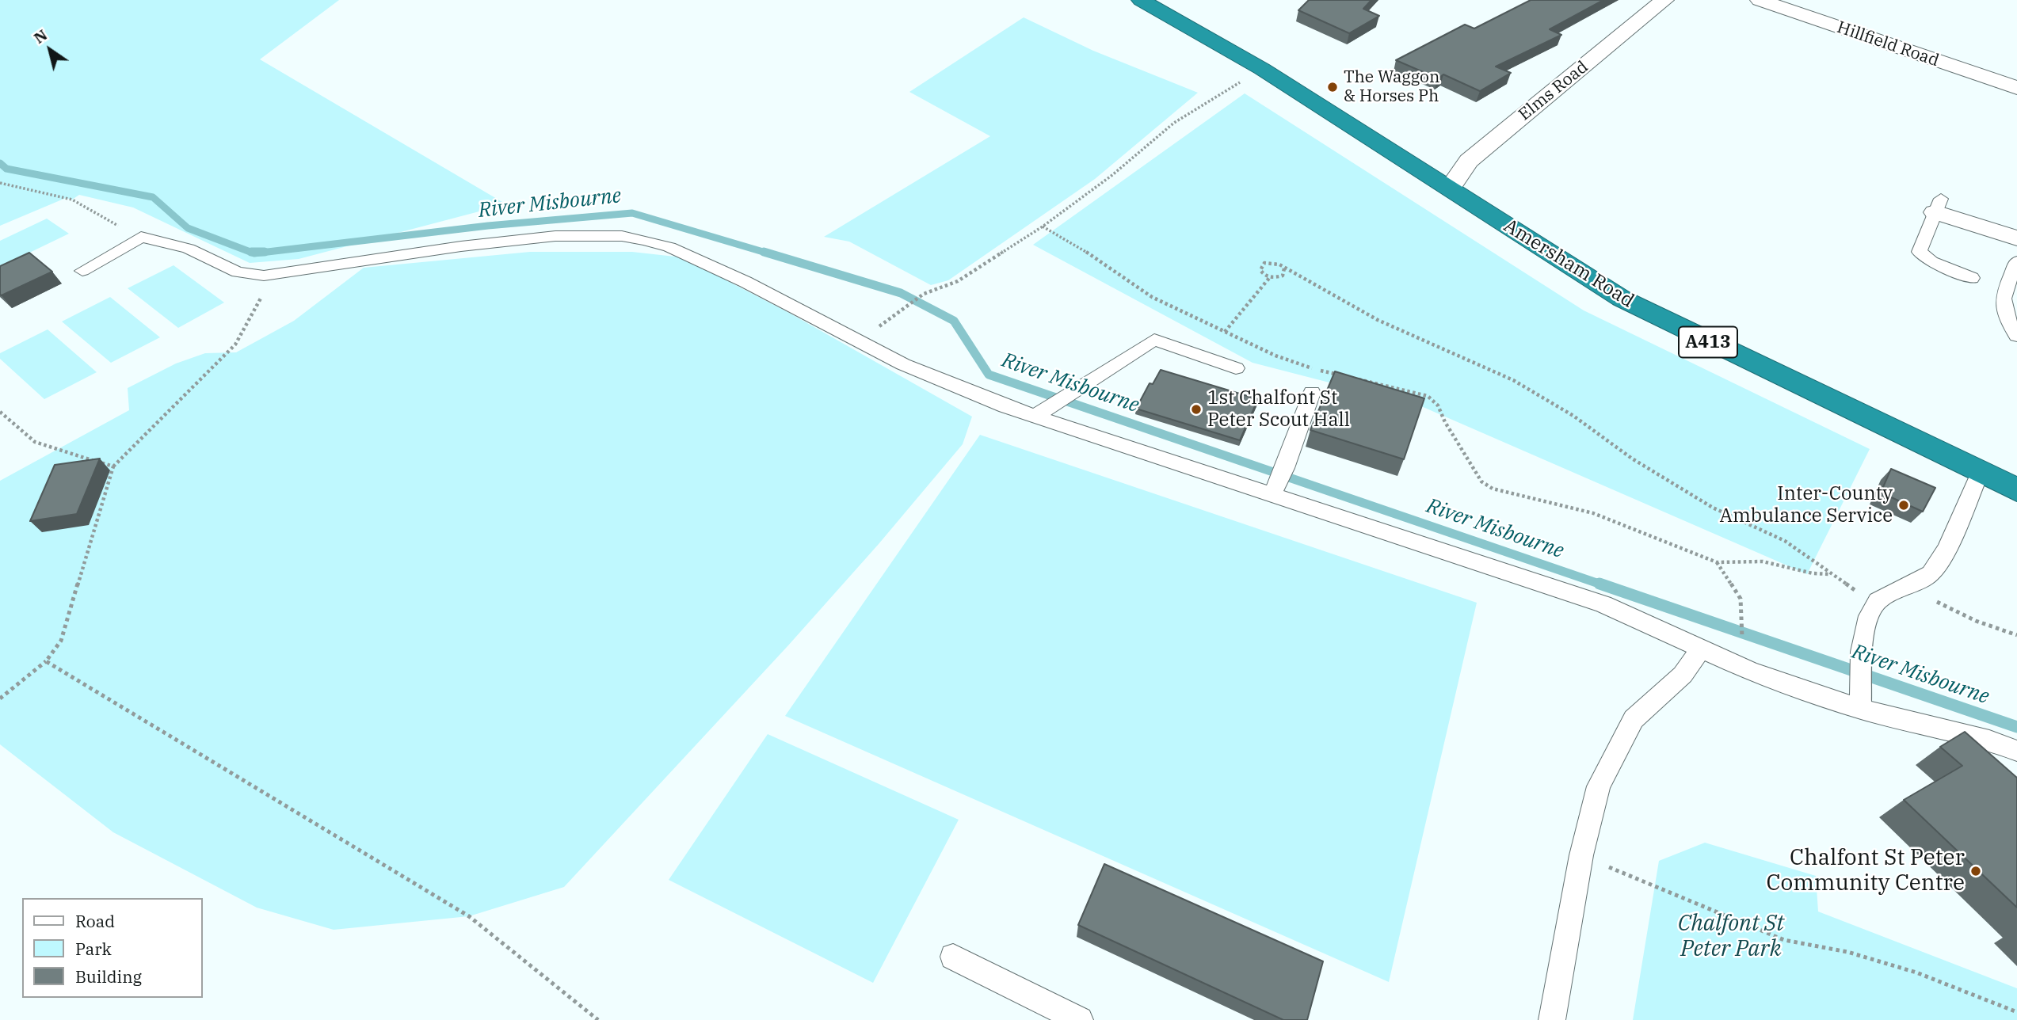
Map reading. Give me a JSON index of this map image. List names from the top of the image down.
{
  "streets": {
    "highway": ["Amersham Road", "A413"],
    "street": ["Hillfield Road", "Elms Road"]
  },
  "crossings": [
    ["Elms Road", "Amersham Road"]
  ],
  "water": ["River Misbourne"],
  "parks": ["Chalfont St Peter Park"],
  "places": [
    "The Waggon & Horses Ph",
    "1st Chalfont St Peter Scout Hall",
    "Inter-County Ambulance Service",
    "Chalfont St Peter Community Centre"
  ],
  "legend": ["Road", "Park", "Building"],
  "north": "top left"
}
